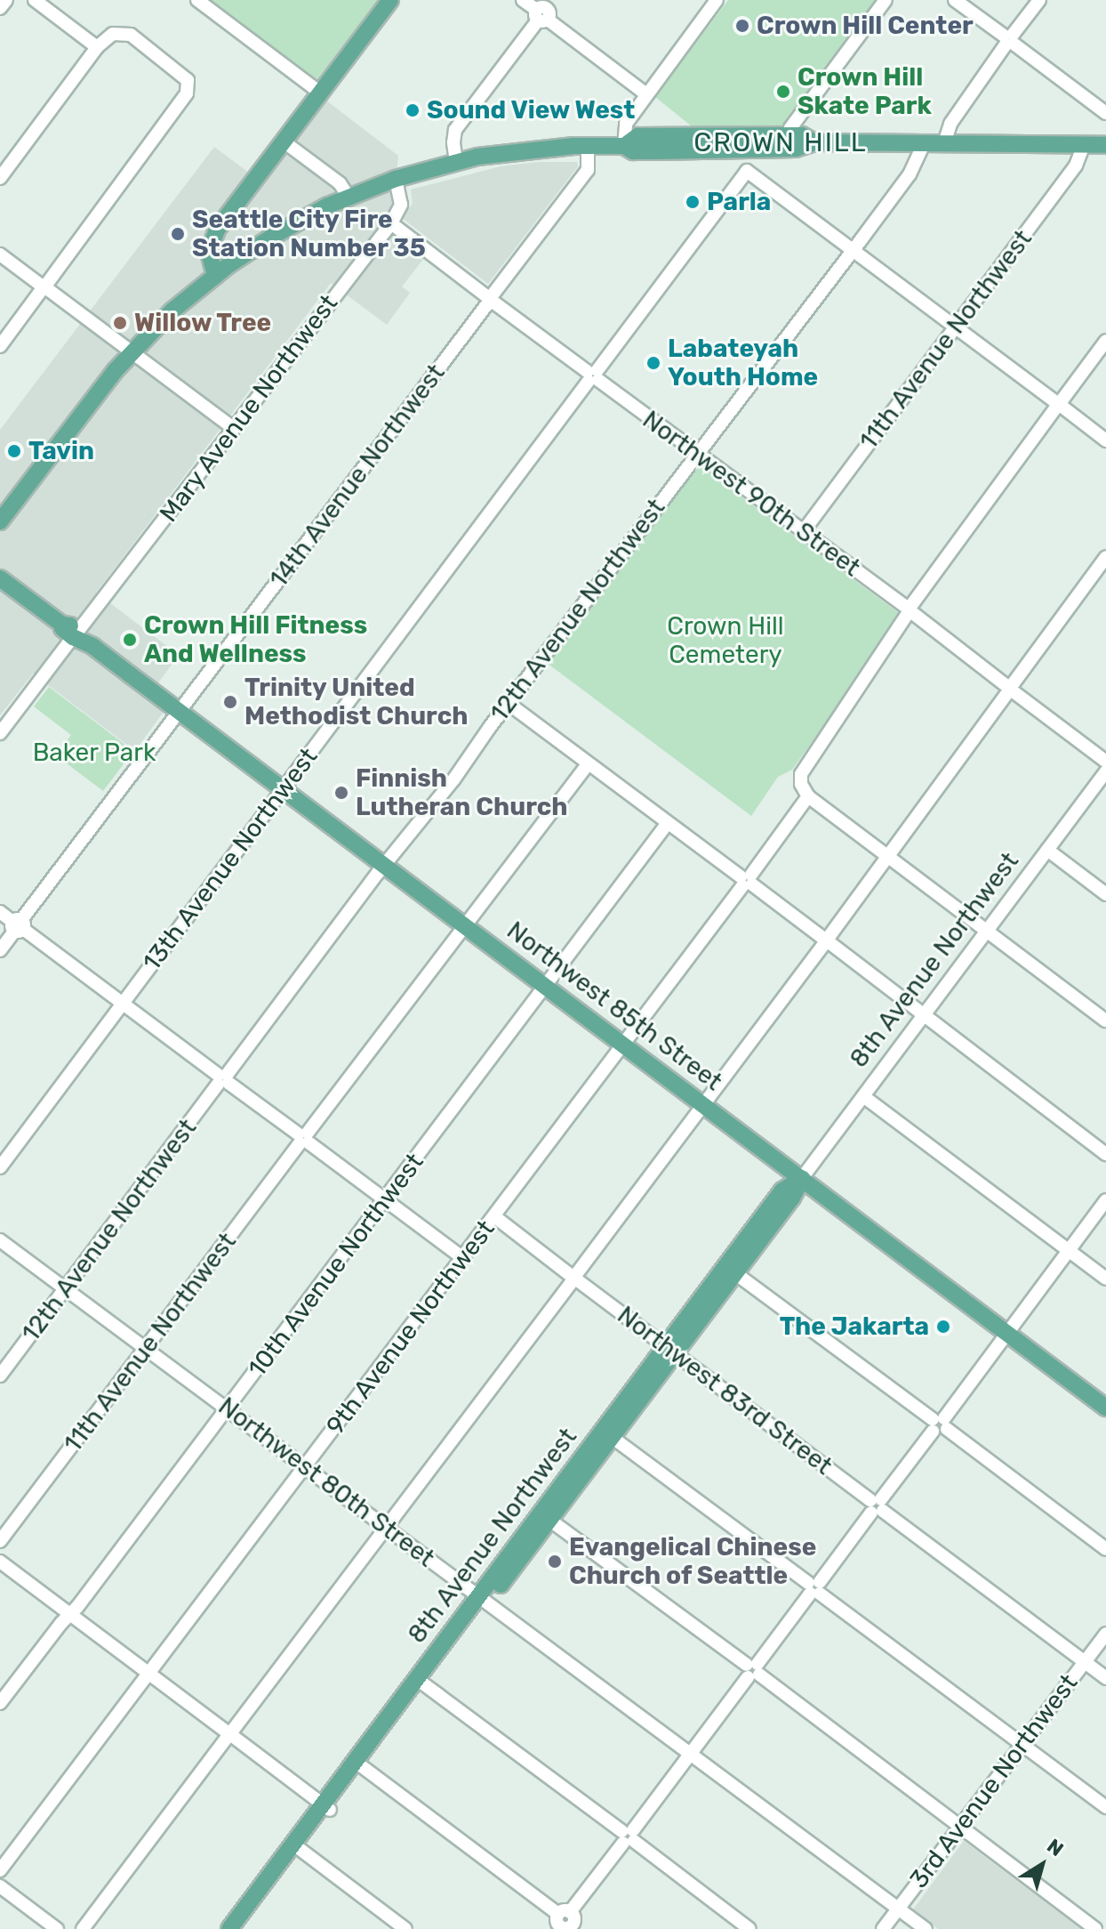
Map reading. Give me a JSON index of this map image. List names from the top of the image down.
{
  "streets": {
    "main road": ["8th Avenue Northwest", "Northwest 85th Street"],
    "street": [
      "11th Avenue Northwest",
      "Mary Avenue Northwest",
      "14th Avenue Northwest",
      "Northwest 90th Street",
      "12th Avenue Northwest",
      "13th Avenue Northwest",
      "10th Avenue Northwest",
      "9th Avenue Northwest",
      "Northwest 83rd Street",
      "Northwest 80th Street",
      "3rd Avenue Northwest"
    ]
  },
  "crossings": [
    ["11th Avenue Northwest", "Northwest 90th Street"],
    ["11th Avenue Northwest", "Northwest 85th Street"],
    ["11th Avenue Northwest", "Northwest 80th Street"],
    ["Mary Avenue Northwest", "Northwest 90th Street"],
    ["Mary Avenue Northwest", "Northwest 85th Street"],
    ["14th Avenue Northwest", "Northwest 90th Street"],
    ["14th Avenue Northwest", "Northwest 85th Street"],
    ["Northwest 90th Street", "12th Avenue Northwest"],
    ["Northwest 90th Street", "13th Avenue Northwest"],
    ["12th Avenue Northwest", "Northwest 85th Street"],
    ["12th Avenue Northwest", "Northwest 80th Street"],
    ["13th Avenue Northwest", "Northwest 85th Street"],
    ["8th Avenue Northwest", "Northwest 85th Street"],
    ["8th Avenue Northwest", "Northwest 83rd Street"],
    ["8th Avenue Northwest", "Northwest 80th Street"],
    ["Northwest 85th Street", "10th Avenue Northwest"],
    ["Northwest 85th Street", "9th Avenue Northwest"],
    ["10th Avenue Northwest", "Northwest 80th Street"],
    ["9th Avenue Northwest", "Northwest 83rd Street"],
    ["9th Avenue Northwest", "Northwest 80th Street"],
    ["Northwest 83rd Street", "3rd Avenue Northwest"],
    ["Northwest 80th Street", "3rd Avenue Northwest"]
  ],
  "districts": ["CROWN HILL"],
  "parks": ["Crown Hill Cemetery", "Baker Park"],
  "places": [
    "Crown Hill Center",
    "Crown Hill Skate Park",
    "Sound View West",
    "Parla",
    "Seattle City Fire Station Number 35",
    "Willow Tree",
    "Labateyah Youth Home",
    "Tavin",
    "Crown Hill Fitness And Wellness",
    "Trinity United Methodist Church",
    "Finnish Lutheran Church",
    "The Jakarta",
    "Evangelical Chinese Church of Seattle"
  ],
  "north": "top right"
}
